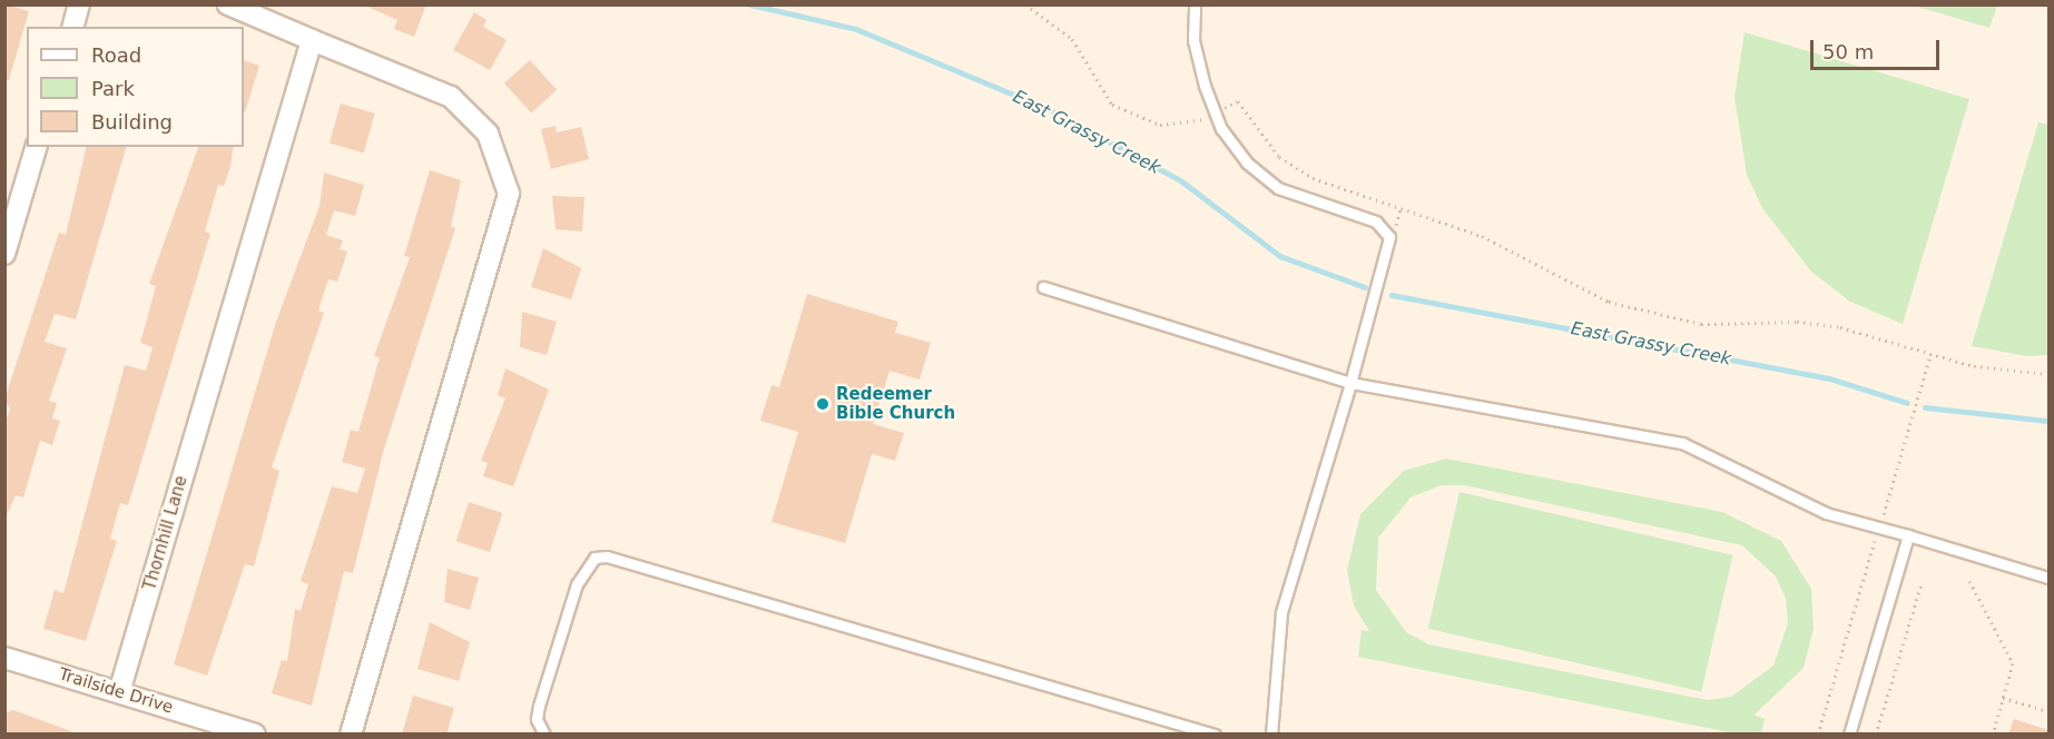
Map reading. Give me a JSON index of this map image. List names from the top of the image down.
{
  "streets": {
    "street": ["Thornhill Lane", "Trailside Drive"]
  },
  "crossings": [
    ["Thornhill Lane", "Trailside Drive"]
  ],
  "water": ["East Grassy Creek"],
  "places": ["Redeemer Bible Church"],
  "legend": ["Road", "Park", "Building"],
  "scale_bar": "50 m"
}
